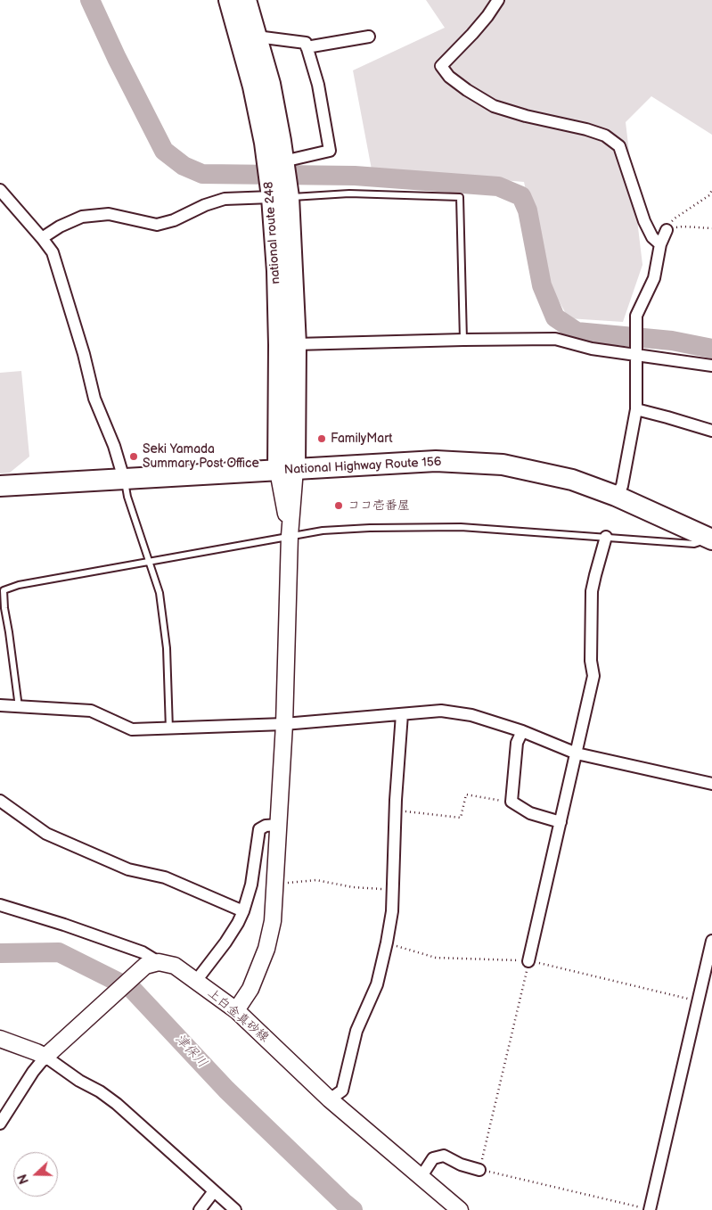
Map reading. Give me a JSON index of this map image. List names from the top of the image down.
{
  "streets": {
    "highway": ["national route 248", "National Highway Route 156"],
    "main road": ["上白金真砂線"]
  },
  "crossings": [
    ["national route 248", "National Highway Route 156"]
  ],
  "water": ["津保川"],
  "places": ["FamilyMart", "Seki Yamada Summary Post Office", "ココ壱番屋"],
  "north": "left"
}
